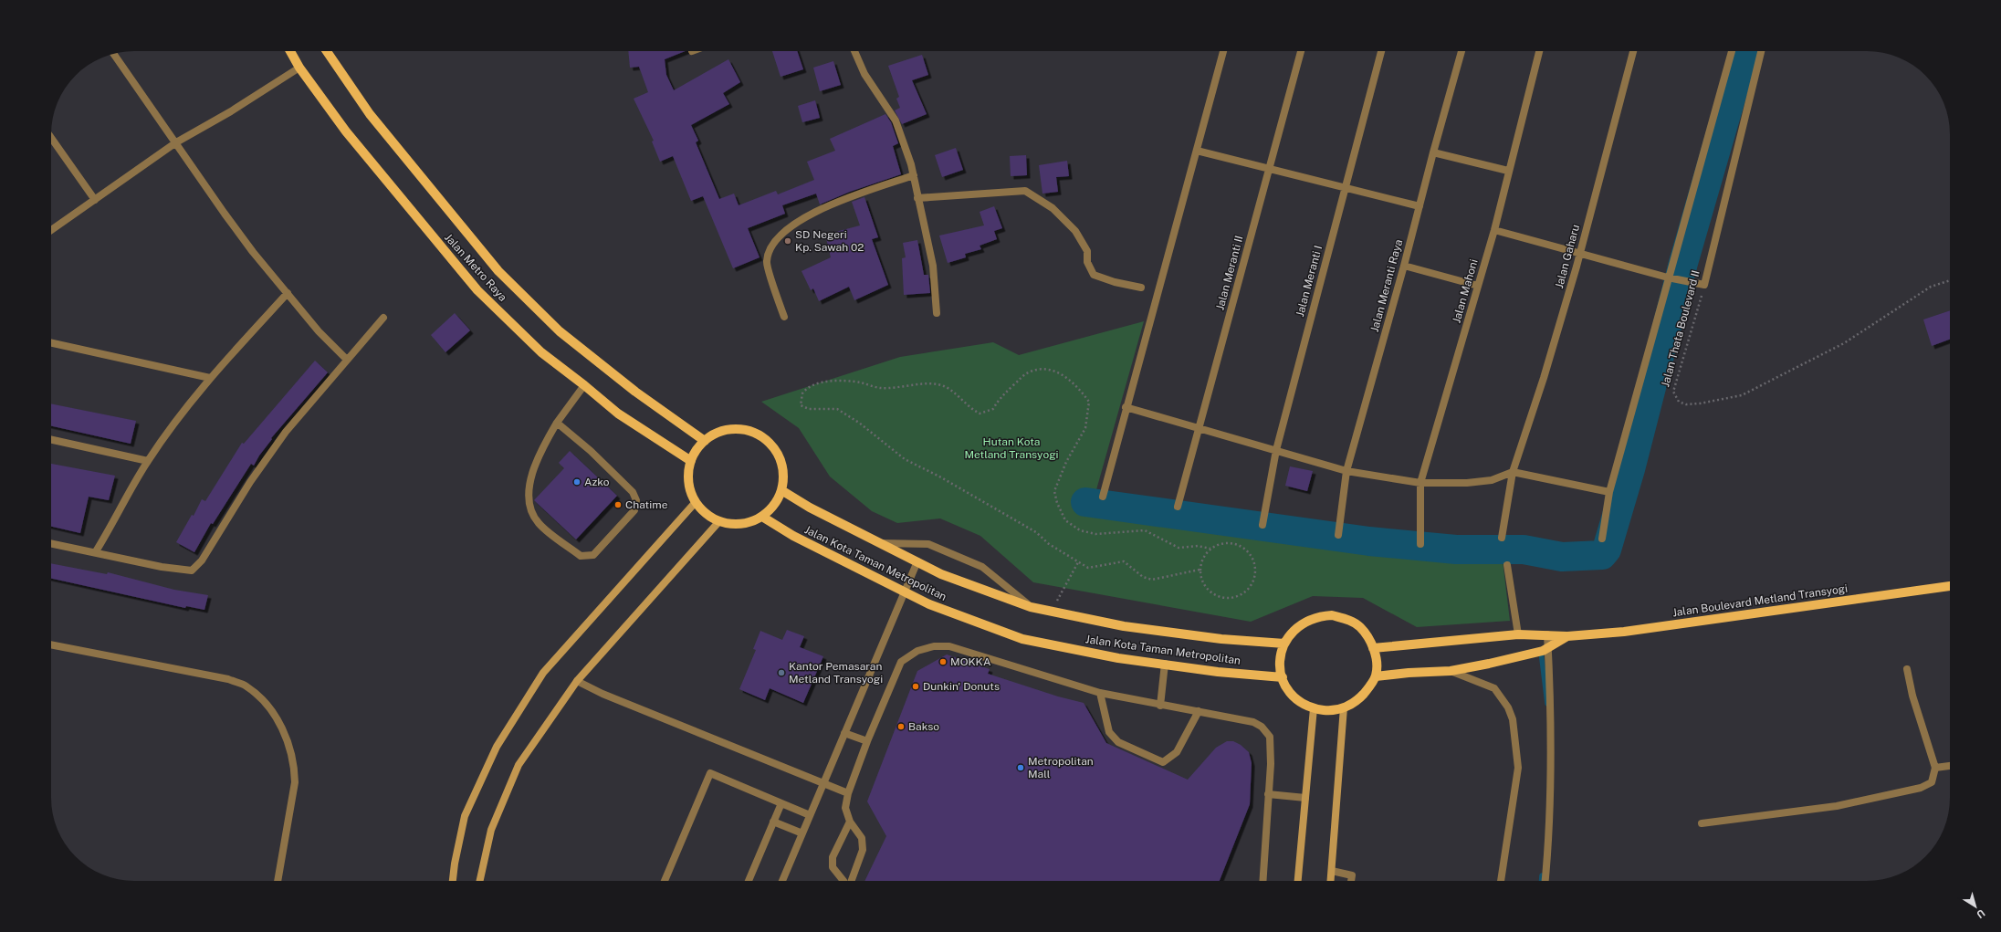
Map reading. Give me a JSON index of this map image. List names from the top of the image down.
{
  "streets": {
    "main road": ["Jalan Metro Raya", "Jalan Kota Taman Metropolitan", "Jalan Boulevard Metland Transyogi"],
    "street": [
      "Jalan Gaharu",
      "Jalan Meranti II",
      "Jalan Meranti I",
      "Jalan Meranti Raya",
      "Jalan Mahoni",
      "Jalan Thata Boulevard II"
    ]
  },
  "crossings": [
    ["Jalan Metro Raya", "Jalan Kota Taman Metropolitan"],
    ["Jalan Kota Taman Metropolitan", "Jalan Boulevard Metland Transyogi"]
  ],
  "parks": ["Hutan Kota Metland Transyogi"],
  "places": [
    "SD Negeri Kp. Sawah 02",
    "Azko",
    "Chatime",
    "MOKKA",
    "Kantor Pemasaran Metland Transyogi",
    "Dunkin' Donuts",
    "Bakso",
    "Metropolitan Mall"
  ],
  "north": "bottom right"
}
